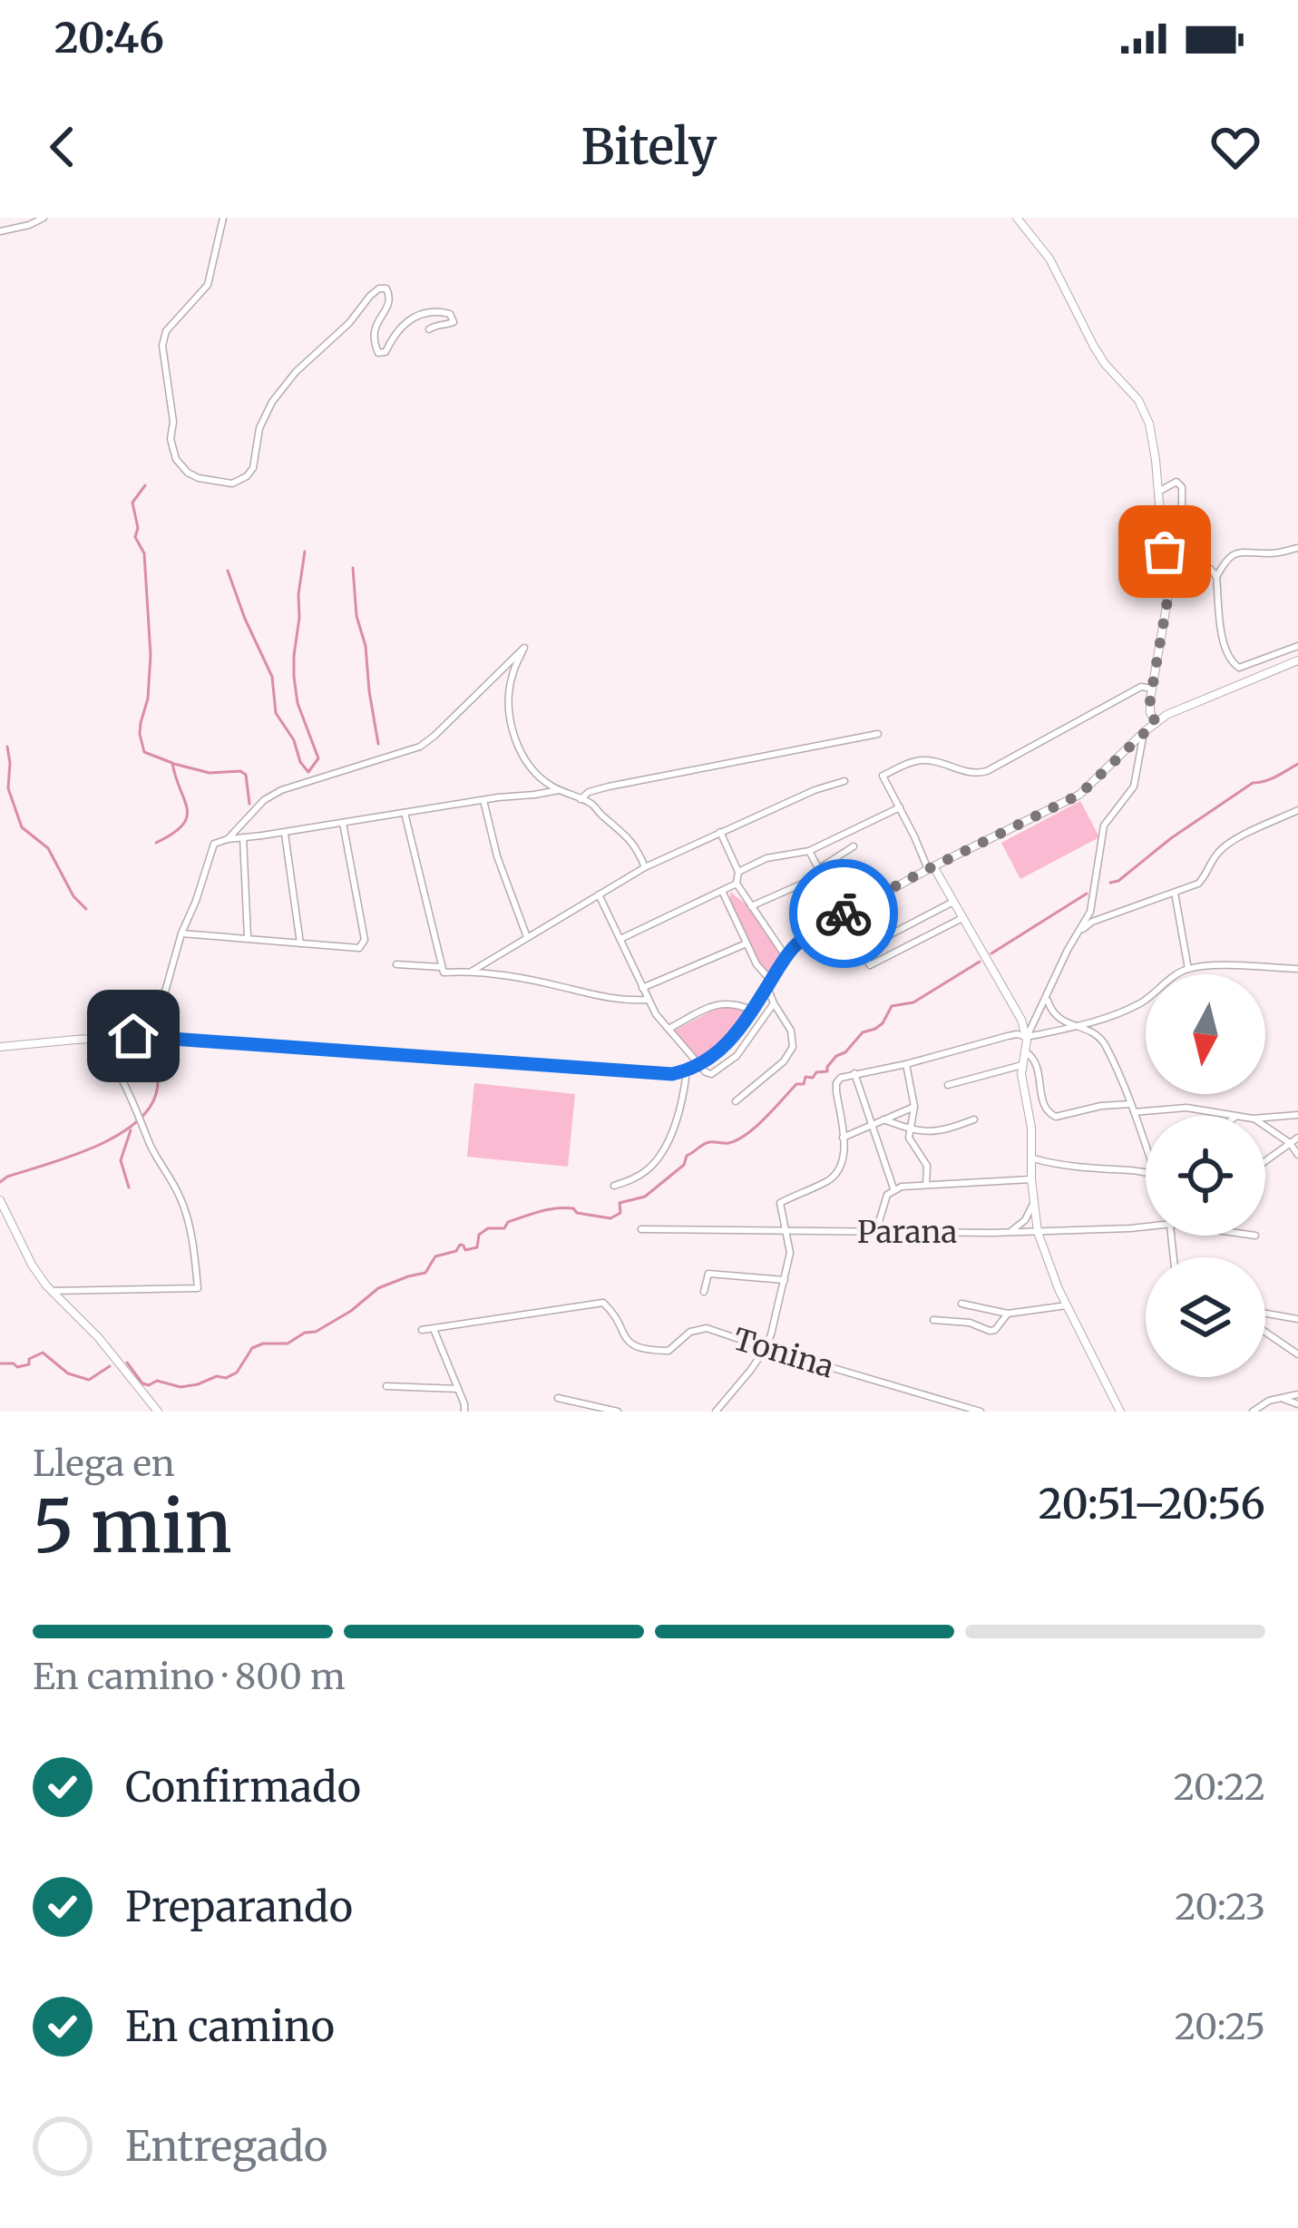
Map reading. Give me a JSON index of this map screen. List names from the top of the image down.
{
  "streets": {
    "street": ["Parana", "Tonina"]
  },
  "north": "bottom",
  "page": {
    "status": "20:46",
    "header": "Bitely",
    "heading": ["5 min", "Llega en", "20:51–20:56"],
    "bar": "En camino · 800 m",
    "list": [
      ["Confirmado", "20:22"],
      ["Preparando", "20:23"],
      ["En camino", "20:25"],
      "Entregado"
    ]
  }
}
